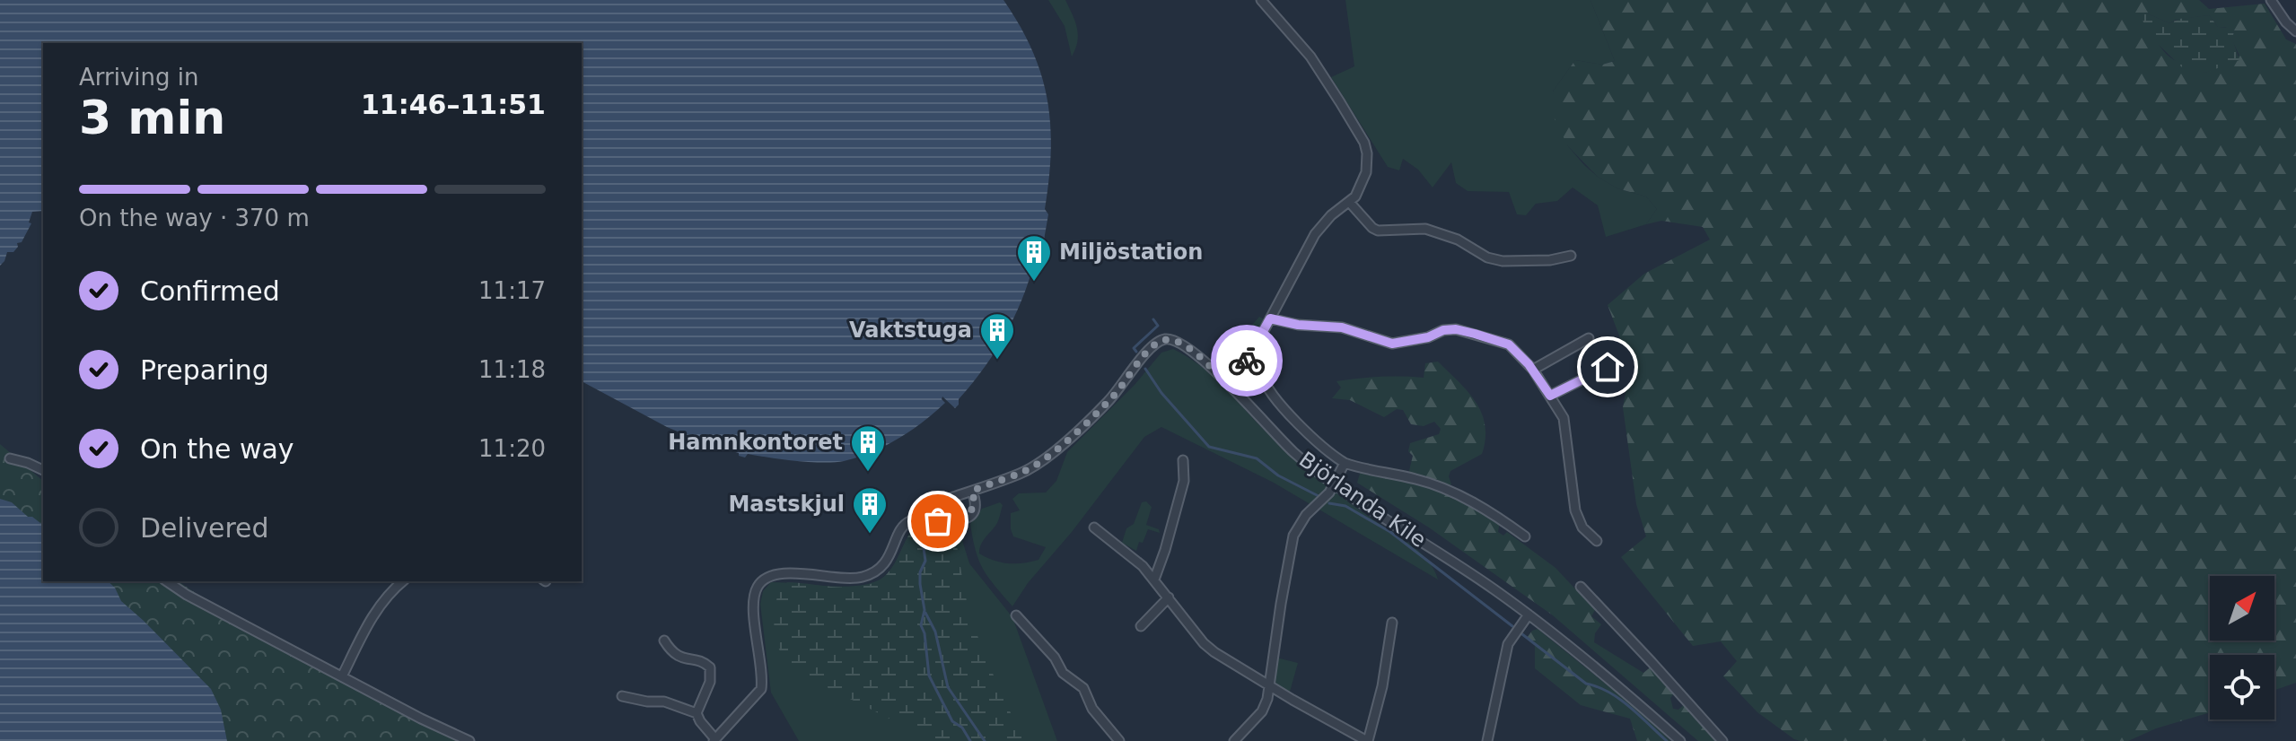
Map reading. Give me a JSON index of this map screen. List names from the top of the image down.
{
  "streets": {
    "street": ["Björlanda Kile"]
  },
  "places": {
    "building": [
      "Miljöstation",
      "Vaktstuga",
      "Hamnkontoret",
      "Mastskjul"
    ]
  },
  "north": "top right",
  "page": {
    "heading": ["3 min", "Arriving in", "11:46–11:51"],
    "bar": "On the way · 370 m",
    "list": [
      ["Confirmed", "11:17"],
      ["Preparing", "11:18"],
      ["On the way", "11:20"],
      "Delivered"
    ]
  }
}
